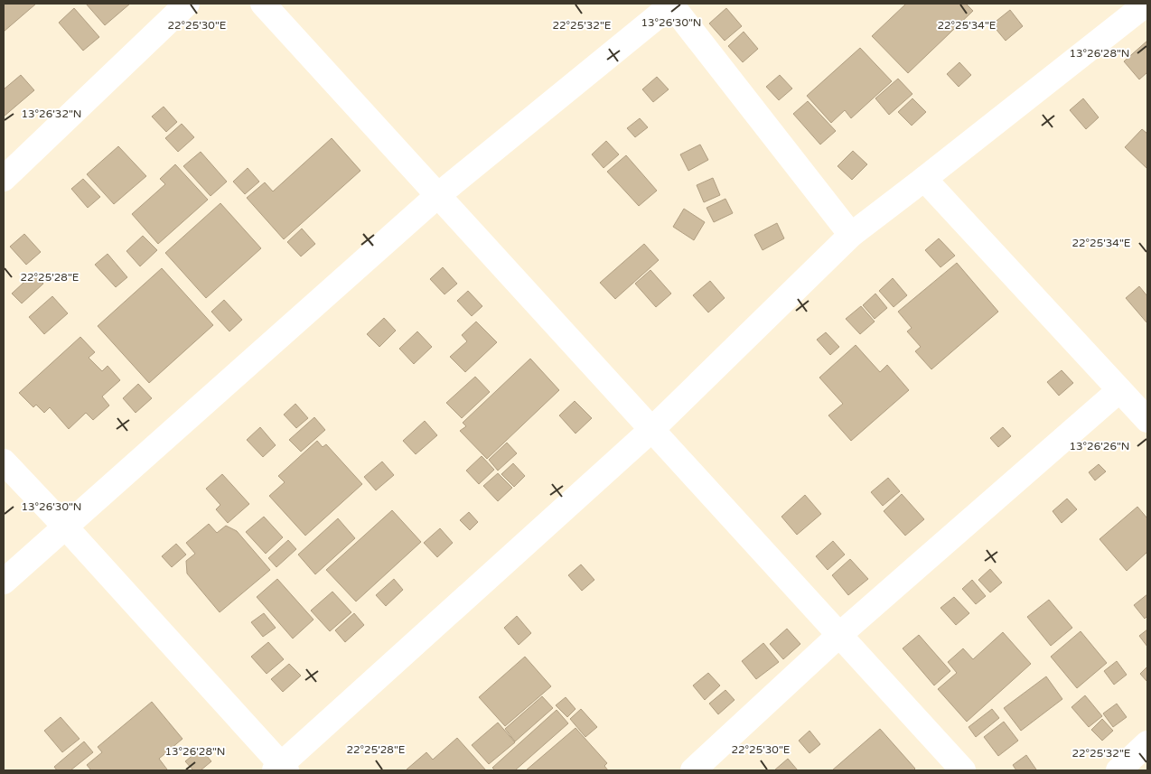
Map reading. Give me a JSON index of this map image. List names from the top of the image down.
{
  "coordinates": [
    "13°26'30\"N",
    "22°25'30\"E",
    "22°25'32\"E",
    "22°25'34\"E",
    "13°26'28\"N",
    "13°26'32\"N",
    "22°25'28\"E",
    "13°26'26\"N"
  ]
}
